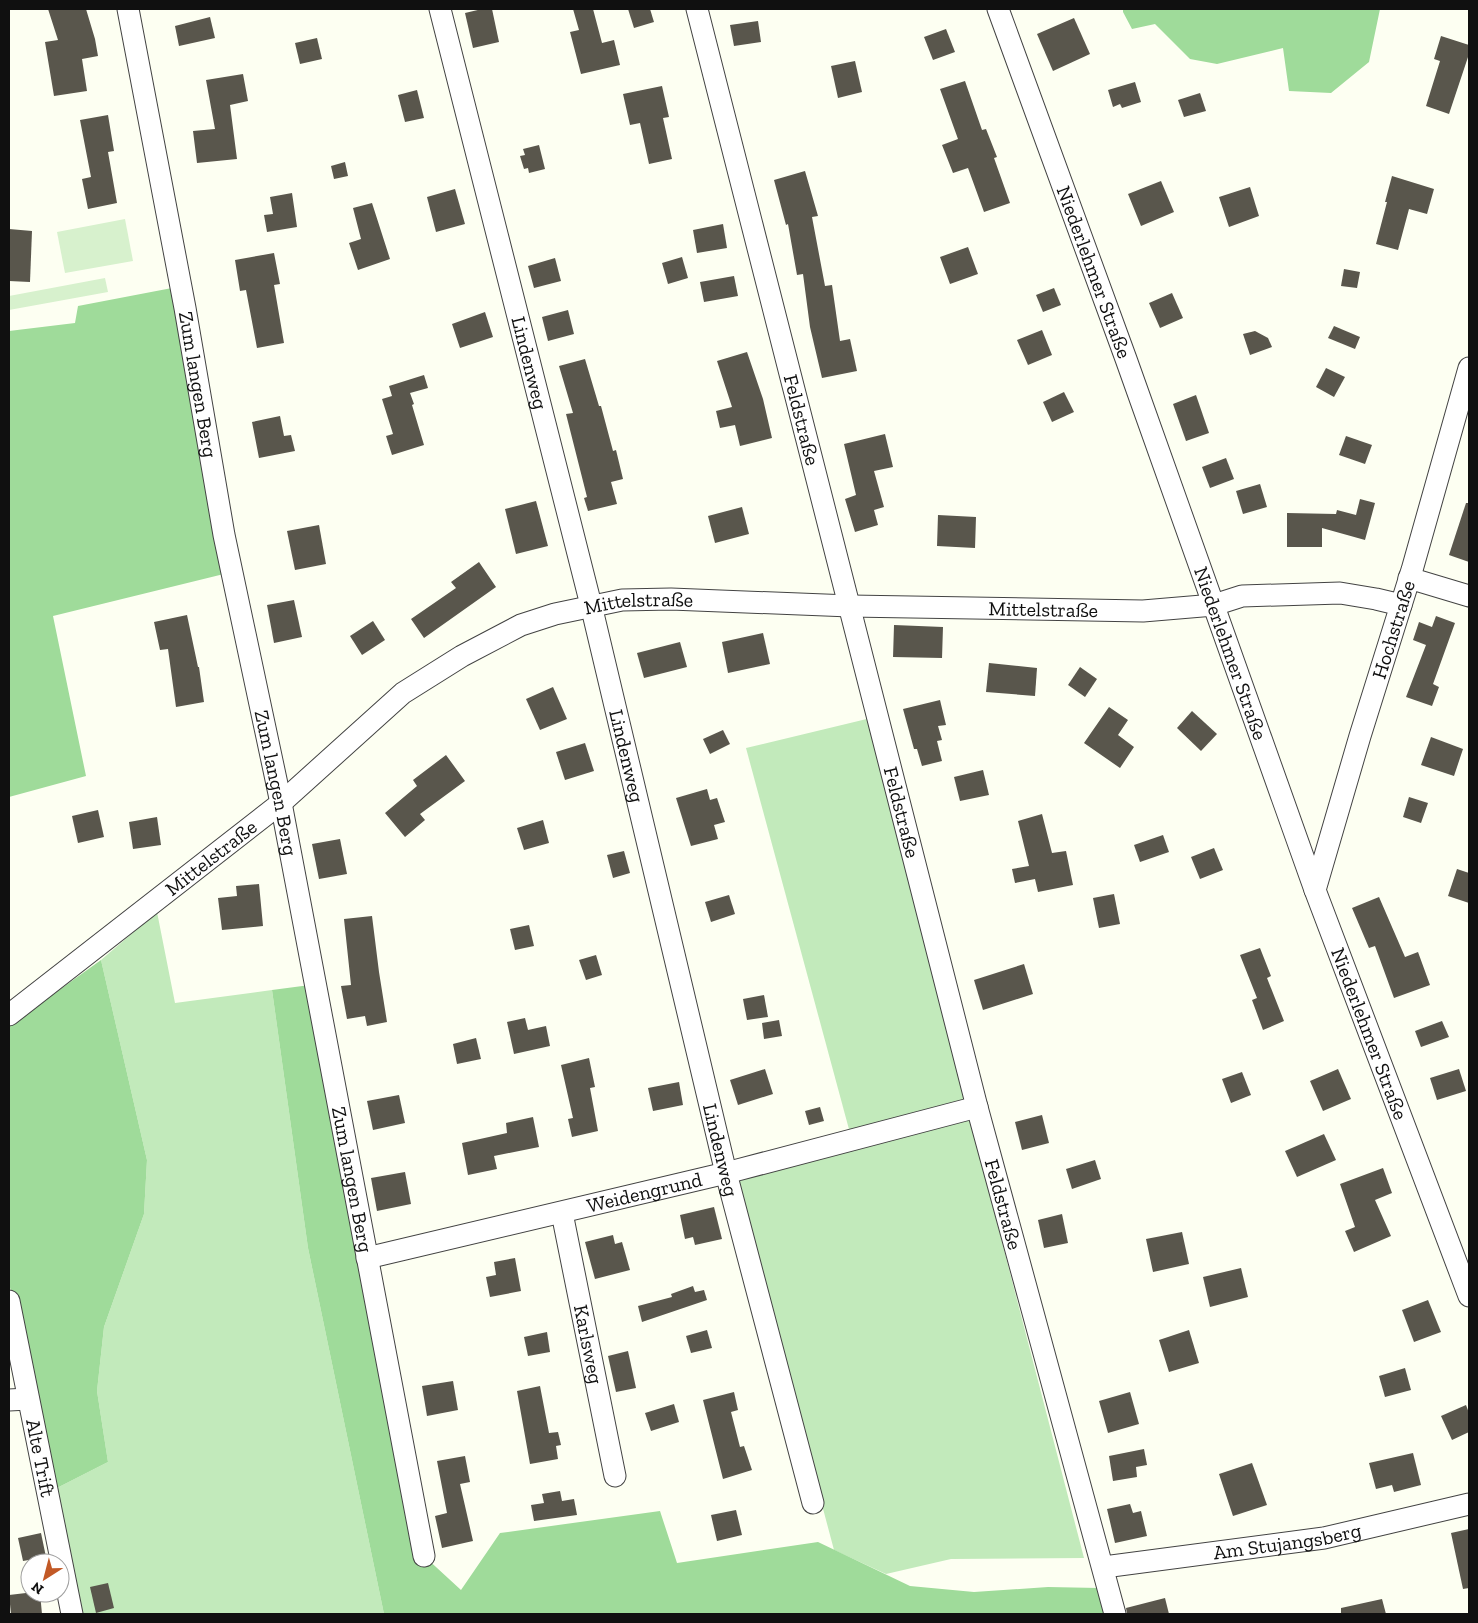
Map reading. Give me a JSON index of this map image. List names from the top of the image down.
{
  "streets": {
    "street": [
      "Niederlehmer Straße",
      "Lindenweg",
      "Zum langen Berg",
      "Feldstraße",
      "Mittelstraße",
      "Hochstraße",
      "Weidengrund",
      "Karlsweg",
      "Alte Trift",
      "Am Stujangsberg"
    ]
  },
  "crossings": [
    ["Niederlehmer Straße", "Mittelstraße"],
    ["Niederlehmer Straße", "Hochstraße"],
    ["Lindenweg", "Mittelstraße"],
    ["Lindenweg", "Weidengrund"],
    ["Zum langen Berg", "Mittelstraße"],
    ["Zum langen Berg", "Weidengrund"],
    ["Feldstraße", "Mittelstraße"],
    ["Feldstraße", "Weidengrund"],
    ["Feldstraße", "Am Stujangsberg"],
    ["Mittelstraße", "Hochstraße"],
    ["Weidengrund", "Karlsweg"]
  ],
  "north": "bottom left"
}
